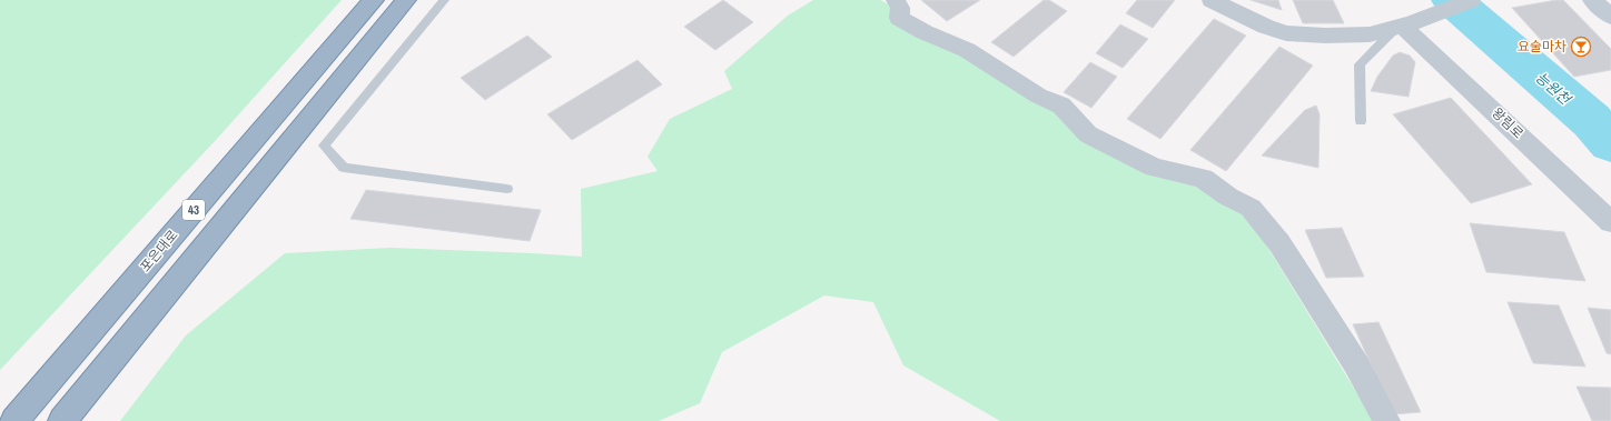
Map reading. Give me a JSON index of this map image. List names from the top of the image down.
{
  "streets": {
    "highway": ["43", "포은대로"],
    "street": ["왕림로"]
  },
  "water": ["능원천"],
  "places": {
    "bar": ["요술마차"]
  }
}
